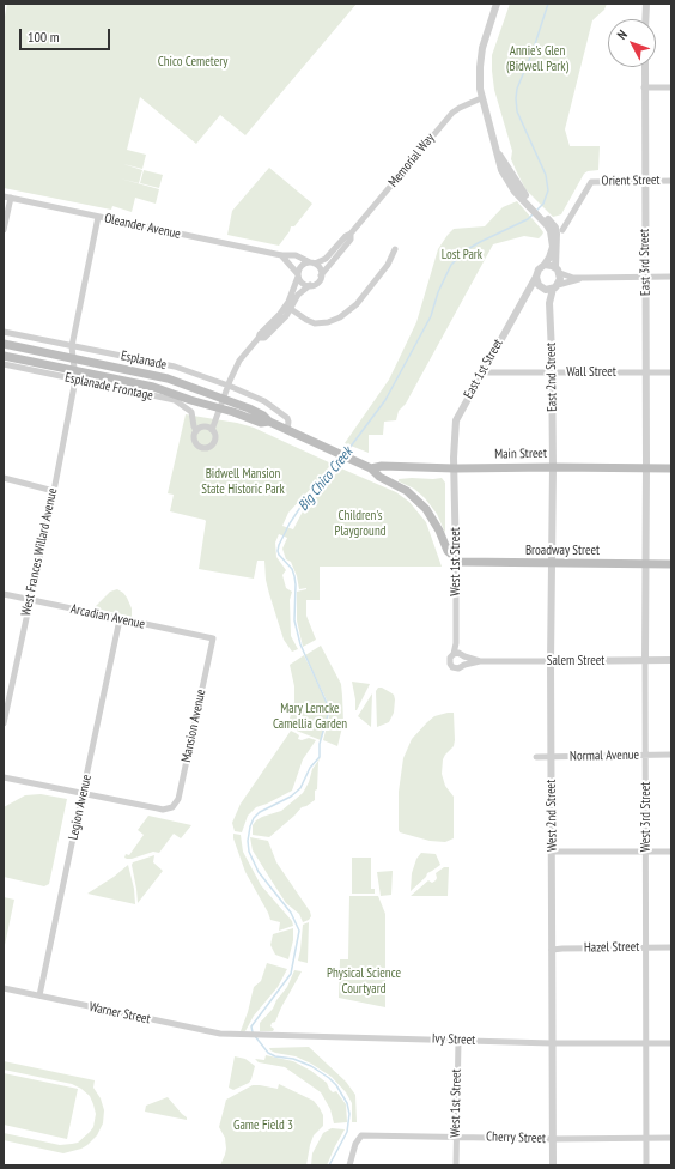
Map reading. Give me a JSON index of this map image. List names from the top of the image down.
{
  "streets": {
    "main road": ["Esplanade", "Main Street", "Broadway Street"],
    "street": [
      "Memorial Way",
      "Orient Street",
      "Oleander Avenue",
      "East 3rd Street",
      "East 1st Street",
      "Wall Street",
      "East 2nd Street",
      "Esplanade Frontage",
      "West Frances Willard Avenue",
      "West 1st Street",
      "Arcadian Avenue",
      "Salem Street",
      "Mansion Avenue",
      "Normal Avenue",
      "Legion Avenue",
      "West 2nd Street",
      "West 3rd Street",
      "Hazel Street",
      "Warner Street",
      "Ivy Street",
      "Cherry Street"
    ]
  },
  "crossings": [
    ["Memorial Way", "Oleander Avenue"],
    ["Orient Street", "East 3rd Street"],
    ["Oleander Avenue", "West Frances Willard Avenue"],
    ["East 3rd Street", "Wall Street"],
    ["East 3rd Street", "Main Street"],
    ["East 3rd Street", "West 3rd Street"],
    ["Esplanade", "Main Street"],
    ["Esplanade", "Broadway Street"],
    ["Esplanade", "West Frances Willard Avenue"],
    ["Esplanade", "West 1st Street"],
    ["East 1st Street", "Wall Street"],
    ["East 1st Street", "East 2nd Street"],
    ["East 1st Street", "Main Street"],
    ["East 1st Street", "West 1st Street"],
    ["Wall Street", "East 2nd Street"],
    ["East 2nd Street", "Main Street"],
    ["East 2nd Street", "West 2nd Street"],
    ["Esplanade Frontage", "West Frances Willard Avenue"],
    ["Main Street", "West 1st Street"],
    ["Main Street", "West 2nd Street"],
    ["Main Street", "West 3rd Street"],
    ["Broadway Street", "West 1st Street"],
    ["Broadway Street", "West 2nd Street"],
    ["Broadway Street", "West 3rd Street"],
    ["West Frances Willard Avenue", "Arcadian Avenue"],
    ["West 1st Street", "Salem Street"],
    ["West 1st Street", "Ivy Street"],
    ["West 1st Street", "Cherry Street"],
    ["Arcadian Avenue", "Mansion Avenue"],
    ["Arcadian Avenue", "Legion Avenue"],
    ["Salem Street", "West 2nd Street"],
    ["Salem Street", "West 3rd Street"],
    ["Mansion Avenue", "Legion Avenue"],
    ["Normal Avenue", "West 2nd Street"],
    ["Normal Avenue", "West 3rd Street"],
    ["Legion Avenue", "Warner Street"],
    ["West 2nd Street", "Hazel Street"],
    ["West 2nd Street", "Ivy Street"],
    ["West 2nd Street", "Cherry Street"],
    ["West 3rd Street", "Hazel Street"],
    ["West 3rd Street", "Ivy Street"],
    ["West 3rd Street", "Cherry Street"],
    ["Warner Street", "Ivy Street"]
  ],
  "water": ["Big Chico Creek"],
  "parks": [
    "Annie's Glen (Bidwell Park)",
    "Chico Cemetery",
    "Lost Park",
    "Bidwell Mansion State Historic Park",
    "Children's Playground",
    "Mary Lemcke Camellia Garden",
    "Physical Science Courtyard",
    "Game Field 3"
  ],
  "scale_bar": "100 m",
  "north": "top left"
}
